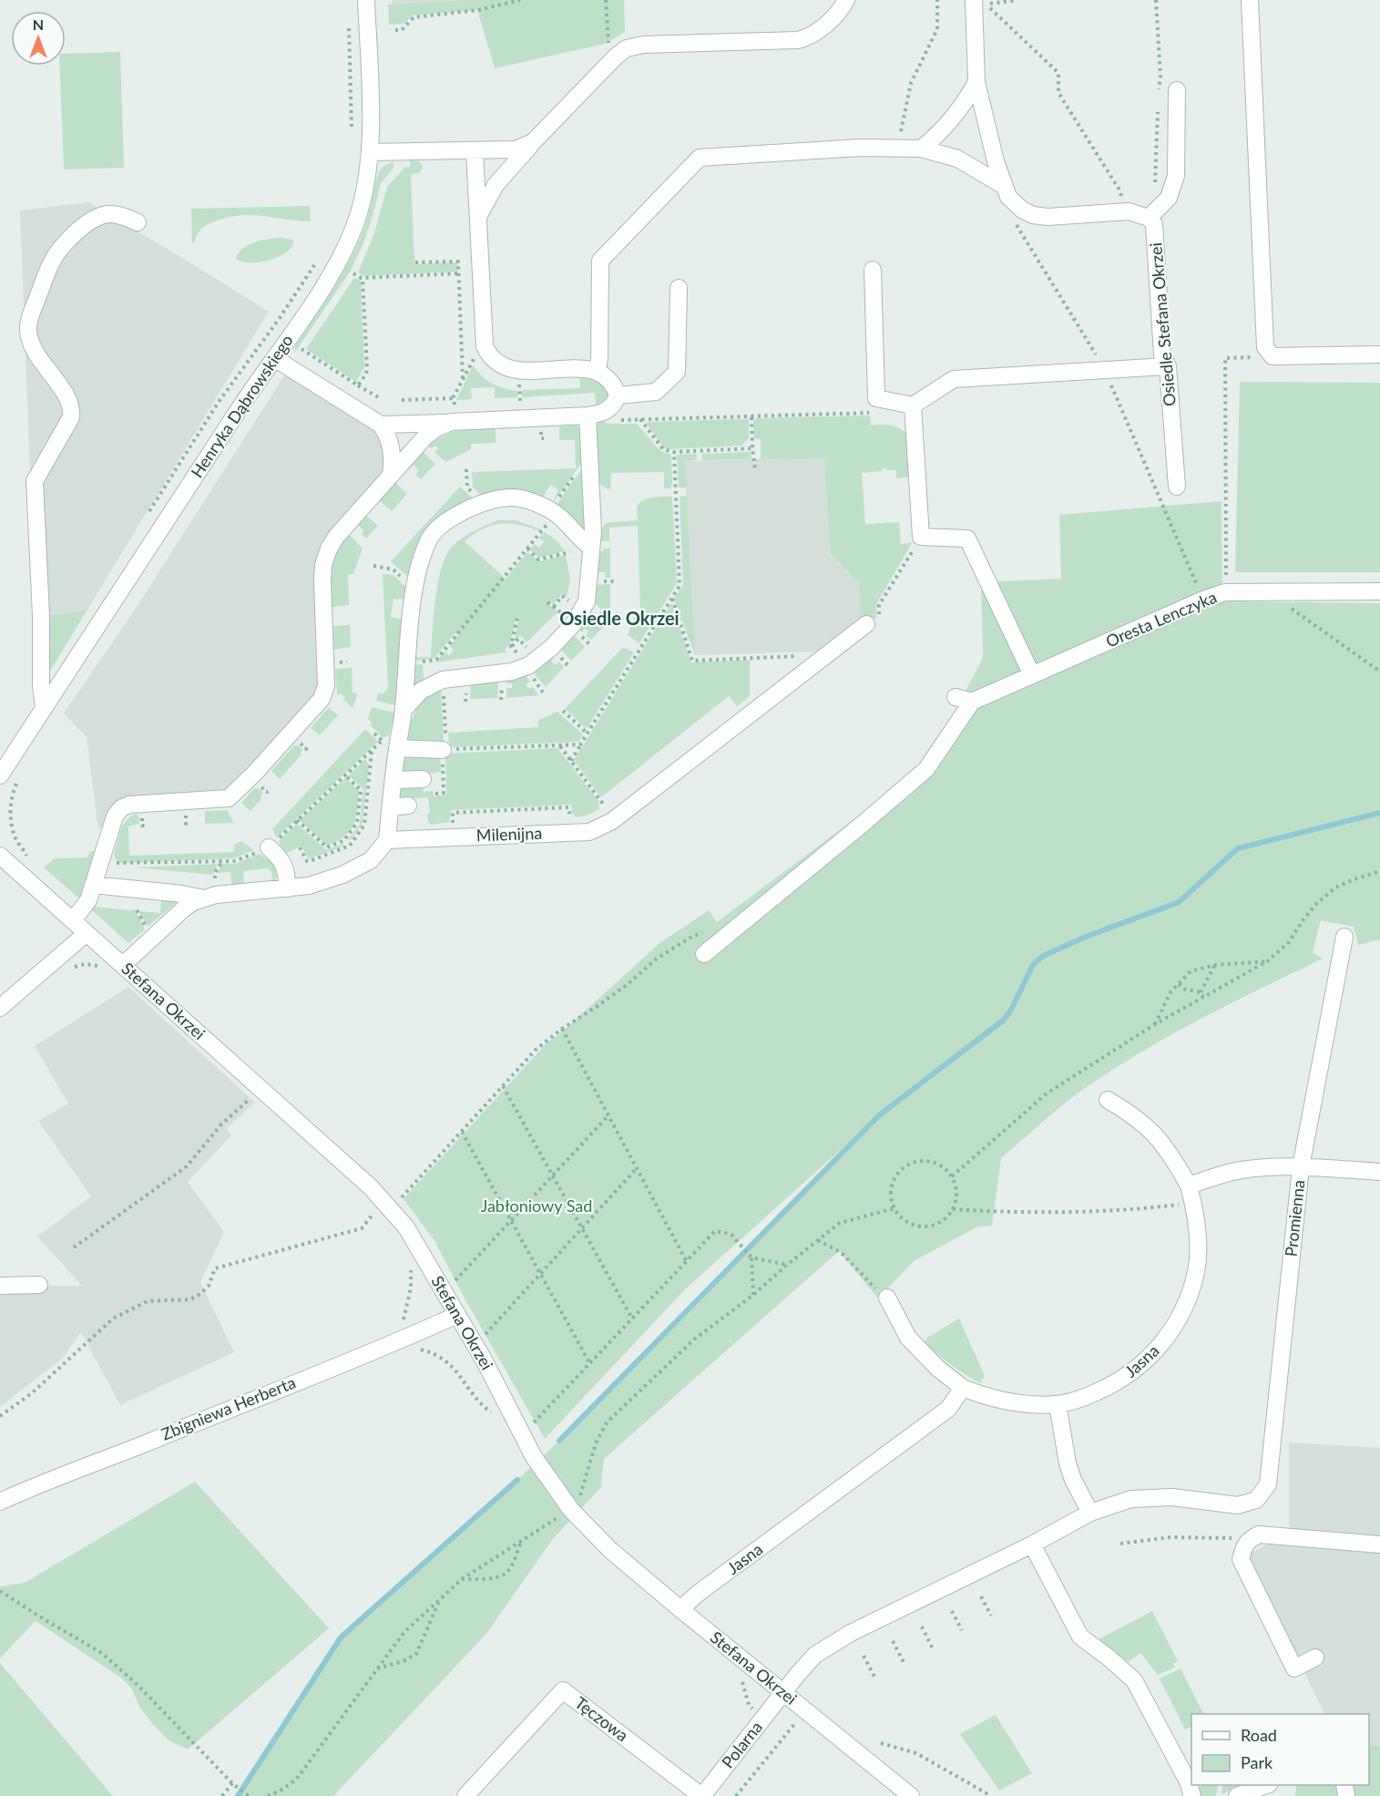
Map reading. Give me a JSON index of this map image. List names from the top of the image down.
{
  "streets": {
    "street": [
      "Osiedle Stefana Okrzei",
      "Henryka Dąbrowskiego",
      "Oresta Lenczyka",
      "Milenijna",
      "Stefana Okrzei",
      "Promienna",
      "Jasna",
      "Zbigniewa Herberta",
      "Tęczowa",
      "Polarna"
    ]
  },
  "crossings": [
    ["Stefana Okrzei", "Jasna"],
    ["Stefana Okrzei", "Zbigniewa Herberta"],
    ["Stefana Okrzei", "Polarna"],
    ["Promienna", "Polarna"],
    ["Tęczowa", "Polarna"]
  ],
  "districts": ["Osiedle Okrzei"],
  "parks": ["Jabłoniowy Sad"],
  "legend": ["Road", "Park"],
  "north": "top"
}
